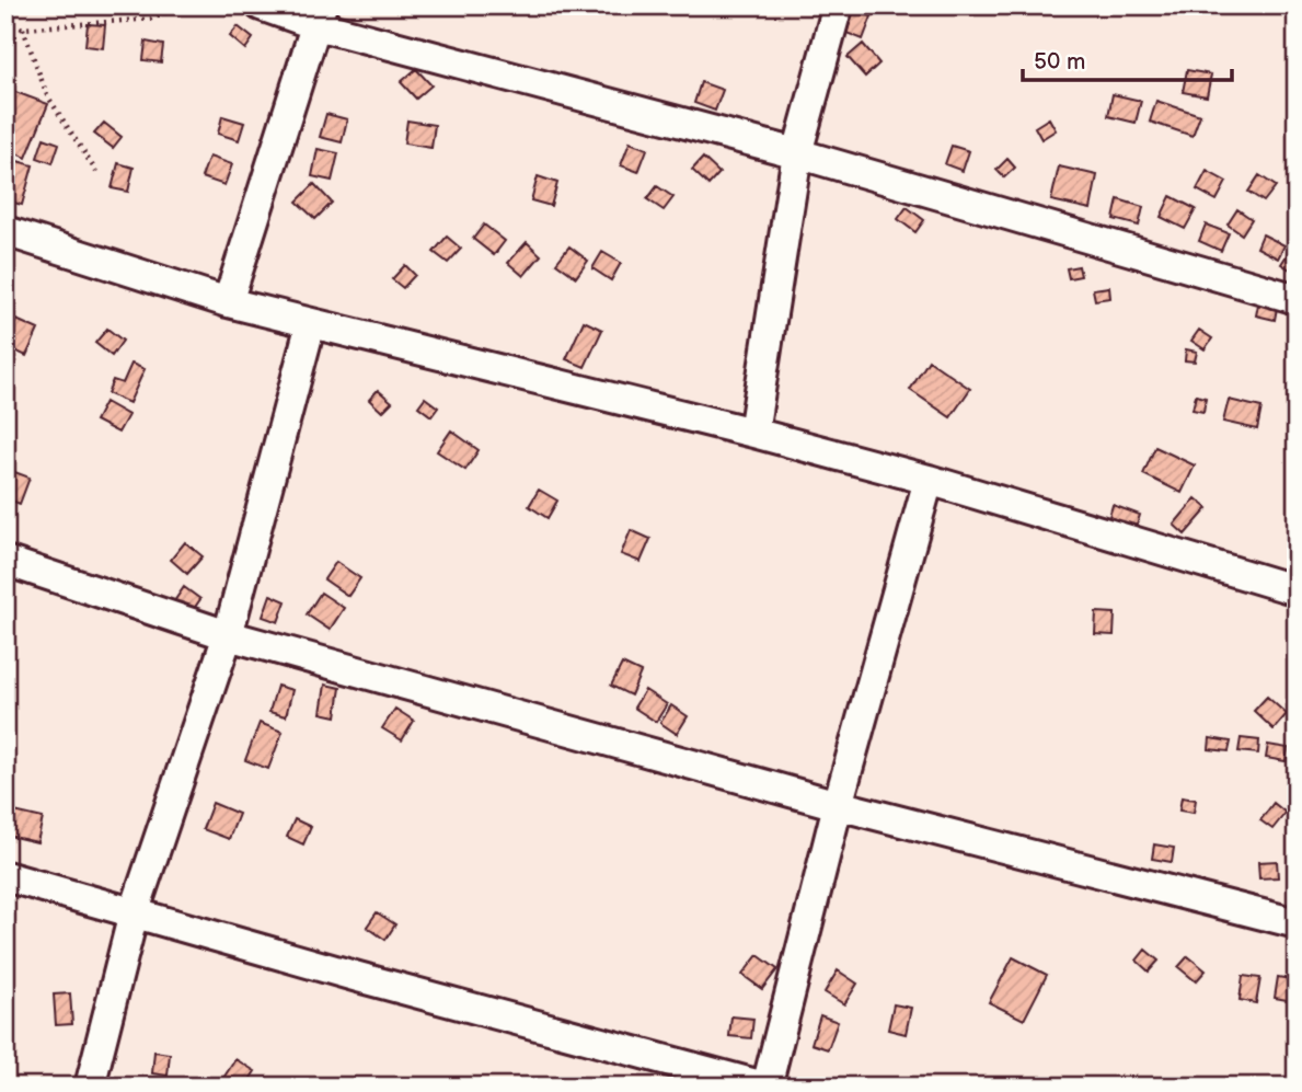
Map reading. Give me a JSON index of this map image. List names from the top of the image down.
{
  "scale_bar": "50 m"
}
